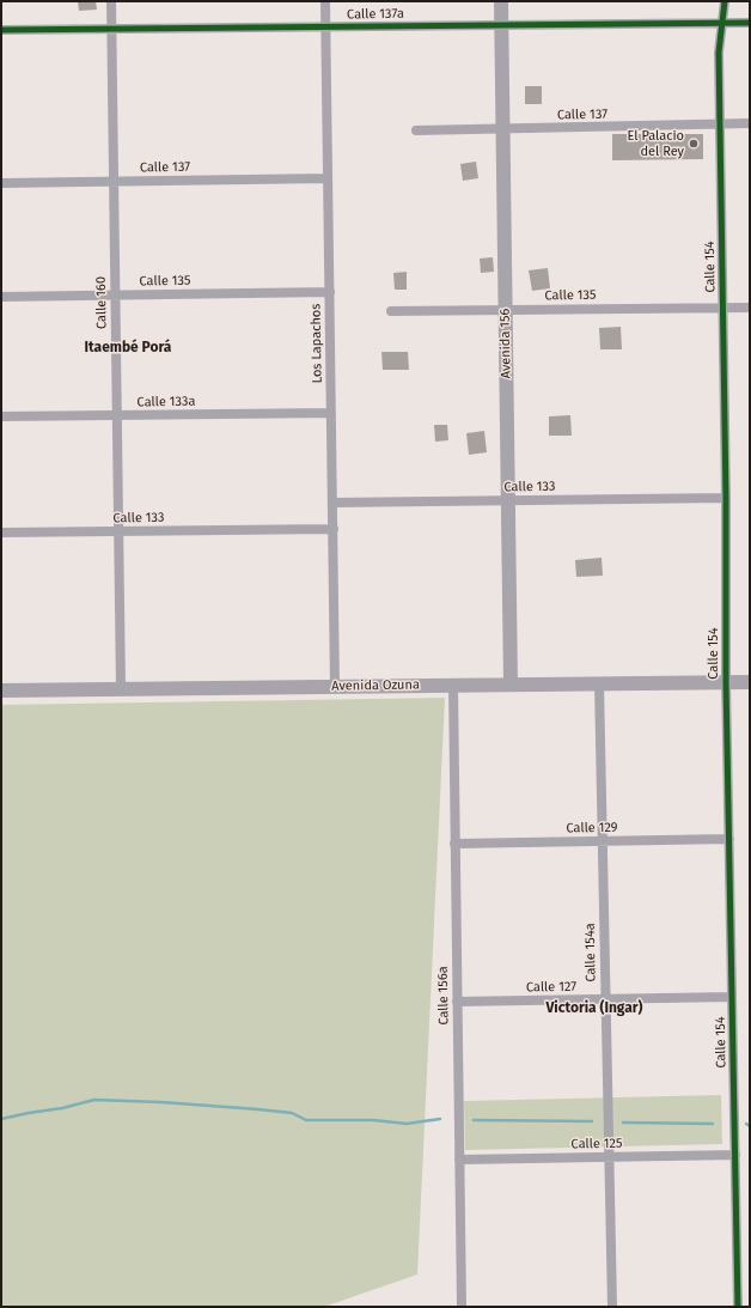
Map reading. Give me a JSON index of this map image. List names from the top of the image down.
{
  "streets": {
    "main road": ["Avenida 156", "Avenida Ozuna"],
    "street": [
      "Calle 137a",
      "Calle 137",
      "Calle 154",
      "Calle 135",
      "Calle 160",
      "Los Lapachos",
      "Calle 133a",
      "Calle 133",
      "Calle 129",
      "Calle 154a",
      "Calle 127",
      "Calle 156a",
      "Calle 125"
    ]
  },
  "crossings": [
    ["Calle 137a", "Calle 154"],
    ["Calle 137a", "Calle 160"],
    ["Calle 137a", "Los Lapachos"],
    ["Calle 137a", "Avenida 156"],
    ["Calle 137", "Calle 154"],
    ["Calle 137", "Calle 160"],
    ["Calle 137", "Los Lapachos"],
    ["Calle 137", "Avenida 156"],
    ["Calle 154", "Calle 135"],
    ["Calle 154", "Calle 133"],
    ["Calle 154", "Avenida Ozuna"],
    ["Calle 154", "Calle 129"],
    ["Calle 154", "Calle 127"],
    ["Calle 154", "Calle 125"],
    ["Calle 135", "Calle 160"],
    ["Calle 135", "Los Lapachos"],
    ["Calle 135", "Avenida 156"],
    ["Calle 160", "Calle 133a"],
    ["Calle 160", "Calle 133"],
    ["Calle 160", "Avenida Ozuna"],
    ["Los Lapachos", "Calle 133a"],
    ["Los Lapachos", "Calle 133"],
    ["Los Lapachos", "Avenida Ozuna"],
    ["Avenida 156", "Calle 133"],
    ["Avenida 156", "Avenida Ozuna"],
    ["Avenida Ozuna", "Calle 154a"],
    ["Avenida Ozuna", "Calle 156a"],
    ["Calle 129", "Calle 154a"],
    ["Calle 129", "Calle 156a"],
    ["Calle 154a", "Calle 127"],
    ["Calle 154a", "Calle 125"],
    ["Calle 127", "Calle 156a"],
    ["Calle 156a", "Calle 125"]
  ],
  "districts": ["Itaembé Porá", "Victoria (Ingar)"],
  "places": ["El Palacio del Rey"]
}
